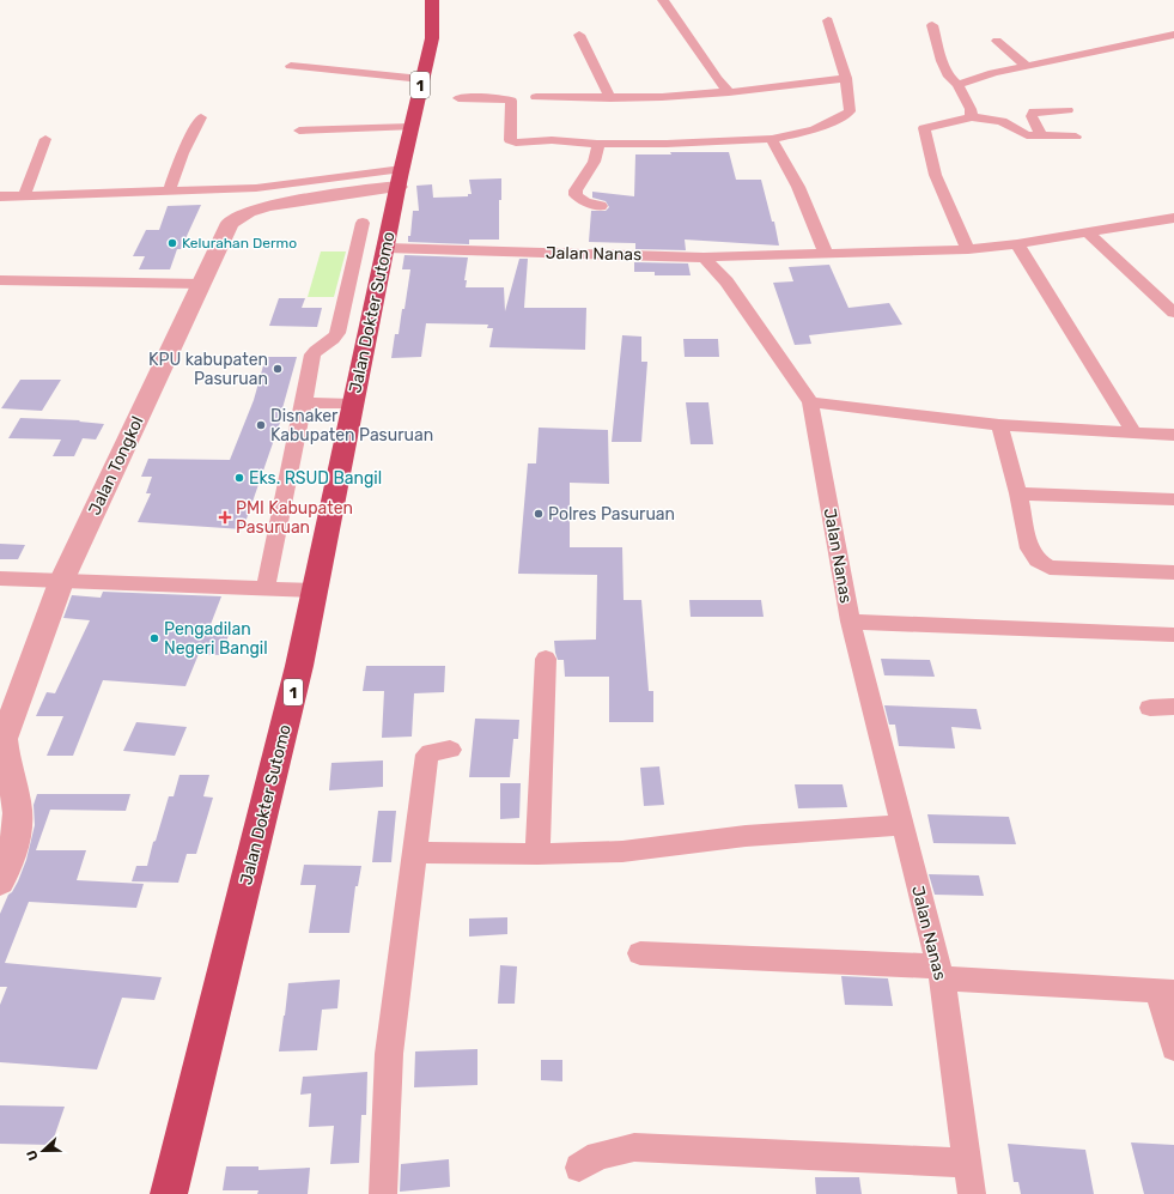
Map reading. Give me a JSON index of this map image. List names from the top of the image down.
{
  "streets": {
    "highway": ["1", "Jalan Dokter Sutomo"],
    "street": ["Jalan Nanas", "Jalan Tongkol"]
  },
  "crossings": [
    ["1", "Jalan Dokter Sutomo"],
    ["1", "Jalan Tongkol"],
    ["Jalan Nanas", "Jalan Dokter Sutomo"],
    ["Jalan Dokter Sutomo", "Jalan Tongkol"]
  ],
  "places": {
    "other": [
      "Kelurahan Dermo",
      "KPU kabupaten Pasuruan",
      "Disnaker Kabupaten Pasuruan",
      "Eks. RSUD Bangil",
      "Polres Pasuruan",
      "Pengadilan Negeri Bangil"
    ],
    "health": ["PMI Kabupaten Pasuruan"]
  },
  "north": "left"
}
